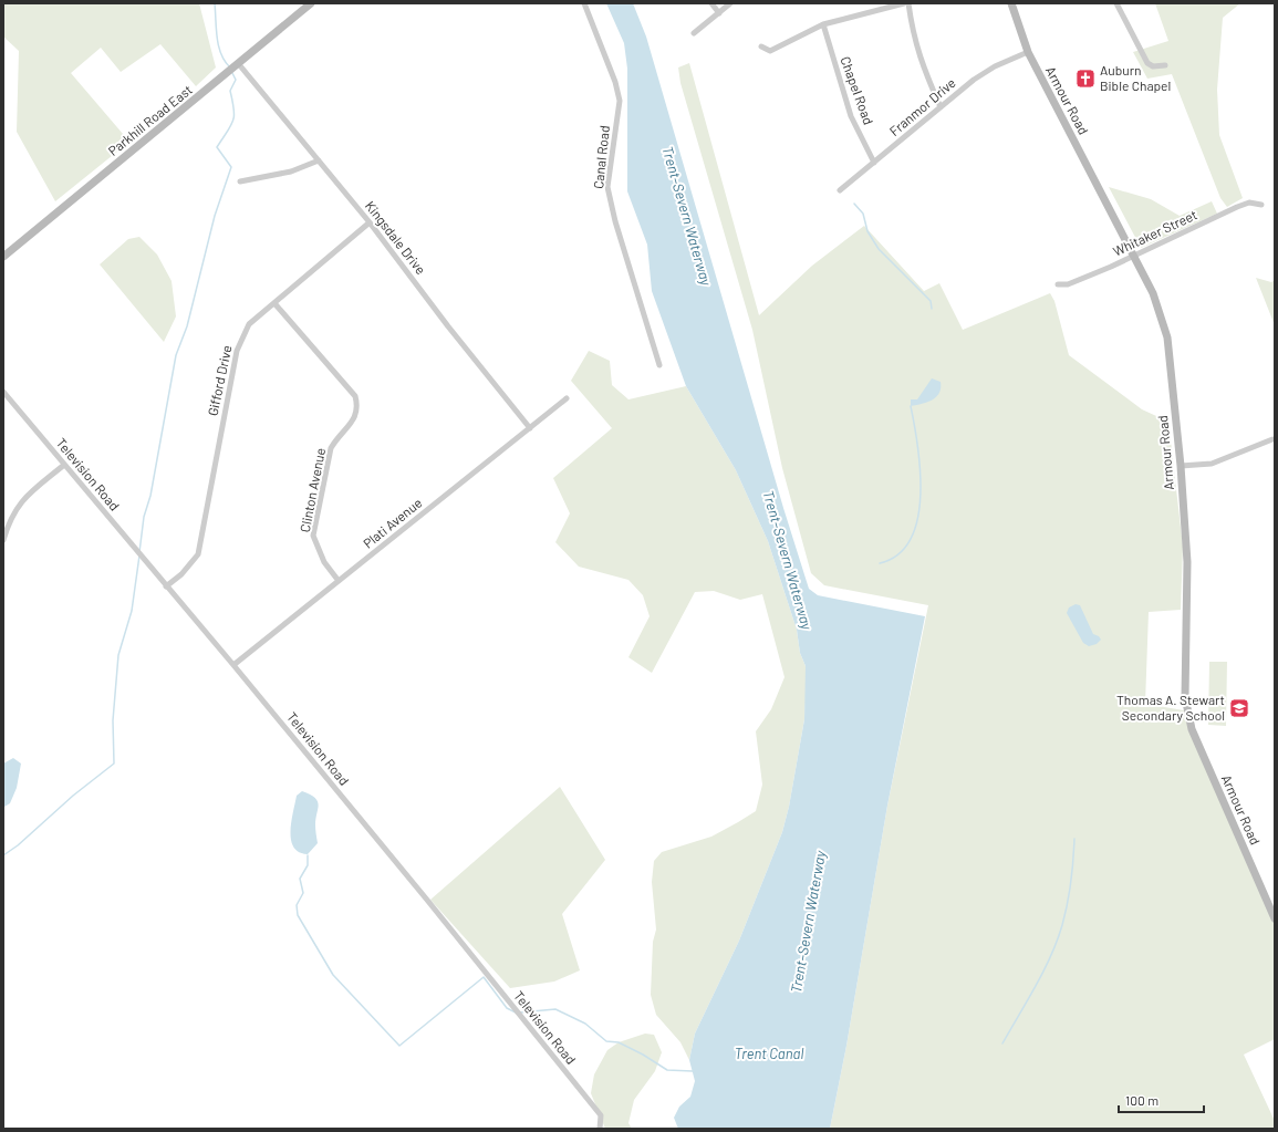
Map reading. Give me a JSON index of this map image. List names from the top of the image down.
{
  "streets": {
    "main road": ["Armour Road", "Parkhill Road East"],
    "street": [
      "Chapel Road",
      "Franmor Drive",
      "Canal Road",
      "Whitaker Street",
      "Kingsdale Drive",
      "Gifford Drive",
      "Television Road",
      "Clinton Avenue",
      "Plati Avenue"
    ]
  },
  "crossings": [
    ["Chapel Road", "Franmor Drive"],
    ["Armour Road", "Franmor Drive"],
    ["Armour Road", "Whitaker Street"],
    ["Parkhill Road East", "Kingsdale Drive"],
    ["Kingsdale Drive", "Gifford Drive"],
    ["Kingsdale Drive", "Plati Avenue"],
    ["Gifford Drive", "Television Road"],
    ["Gifford Drive", "Clinton Avenue"],
    ["Television Road", "Plati Avenue"],
    ["Clinton Avenue", "Plati Avenue"]
  ],
  "water": ["Trent–Severn Waterway", "Trent Canal"],
  "places": {
    "church": ["Auburn Bible Chapel"],
    "school or university": ["Thomas A. Stewart Secondary School"]
  },
  "scale_bar": "100 m"
}
